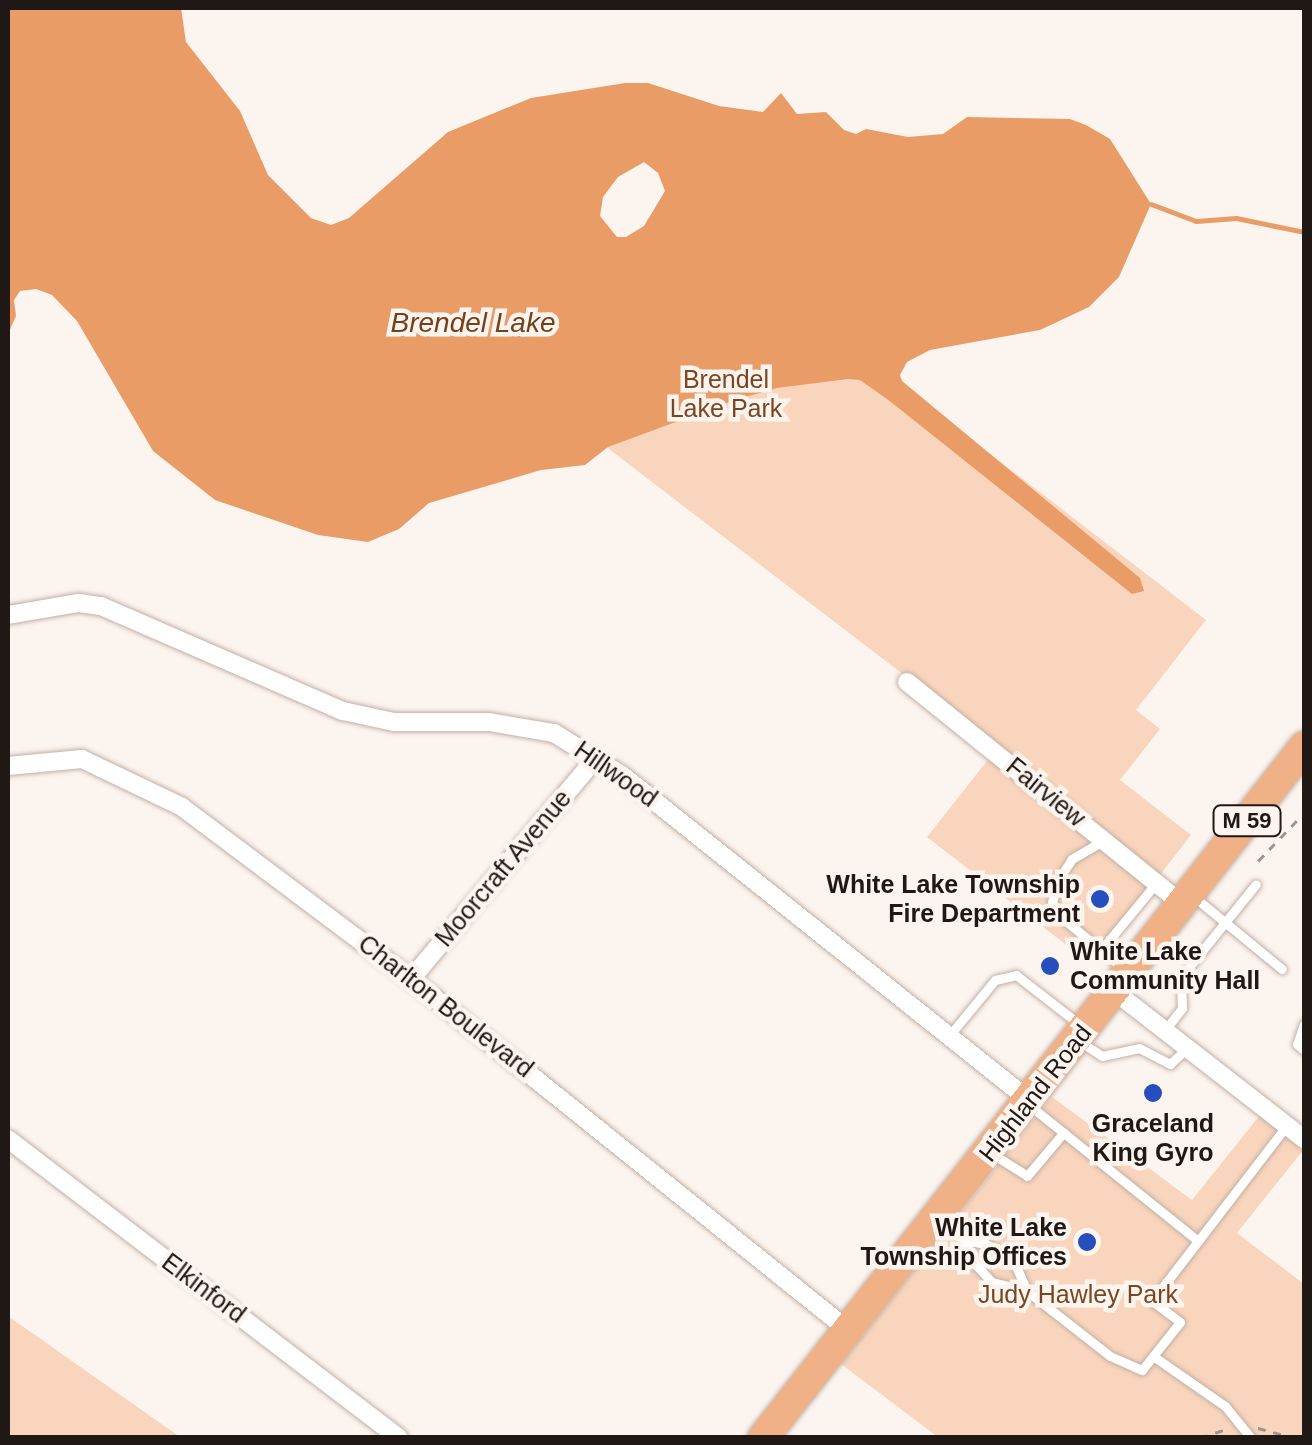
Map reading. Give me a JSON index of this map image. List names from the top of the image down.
{
  "streets": {
    "highway": ["M 59", "Highland Road"],
    "street": [
      "Hillwood",
      "Fairview",
      "Moorcraft Avenue",
      "Charlton Boulevard",
      "Elkinford"
    ]
  },
  "crossings": [
    ["Hillwood", "Moorcraft Avenue"],
    ["Hillwood", "Highland Road"],
    ["Fairview", "Highland Road"],
    ["Moorcraft Avenue", "Charlton Boulevard"],
    ["Charlton Boulevard", "Highland Road"]
  ],
  "water": ["Brendel Lake"],
  "parks": ["Brendel Lake Park", "Judy Hawley Park"],
  "places": [
    "White Lake Township Fire Department",
    "White Lake Community Hall",
    "Graceland King Gyro",
    "White Lake Township Offices"
  ]
}
